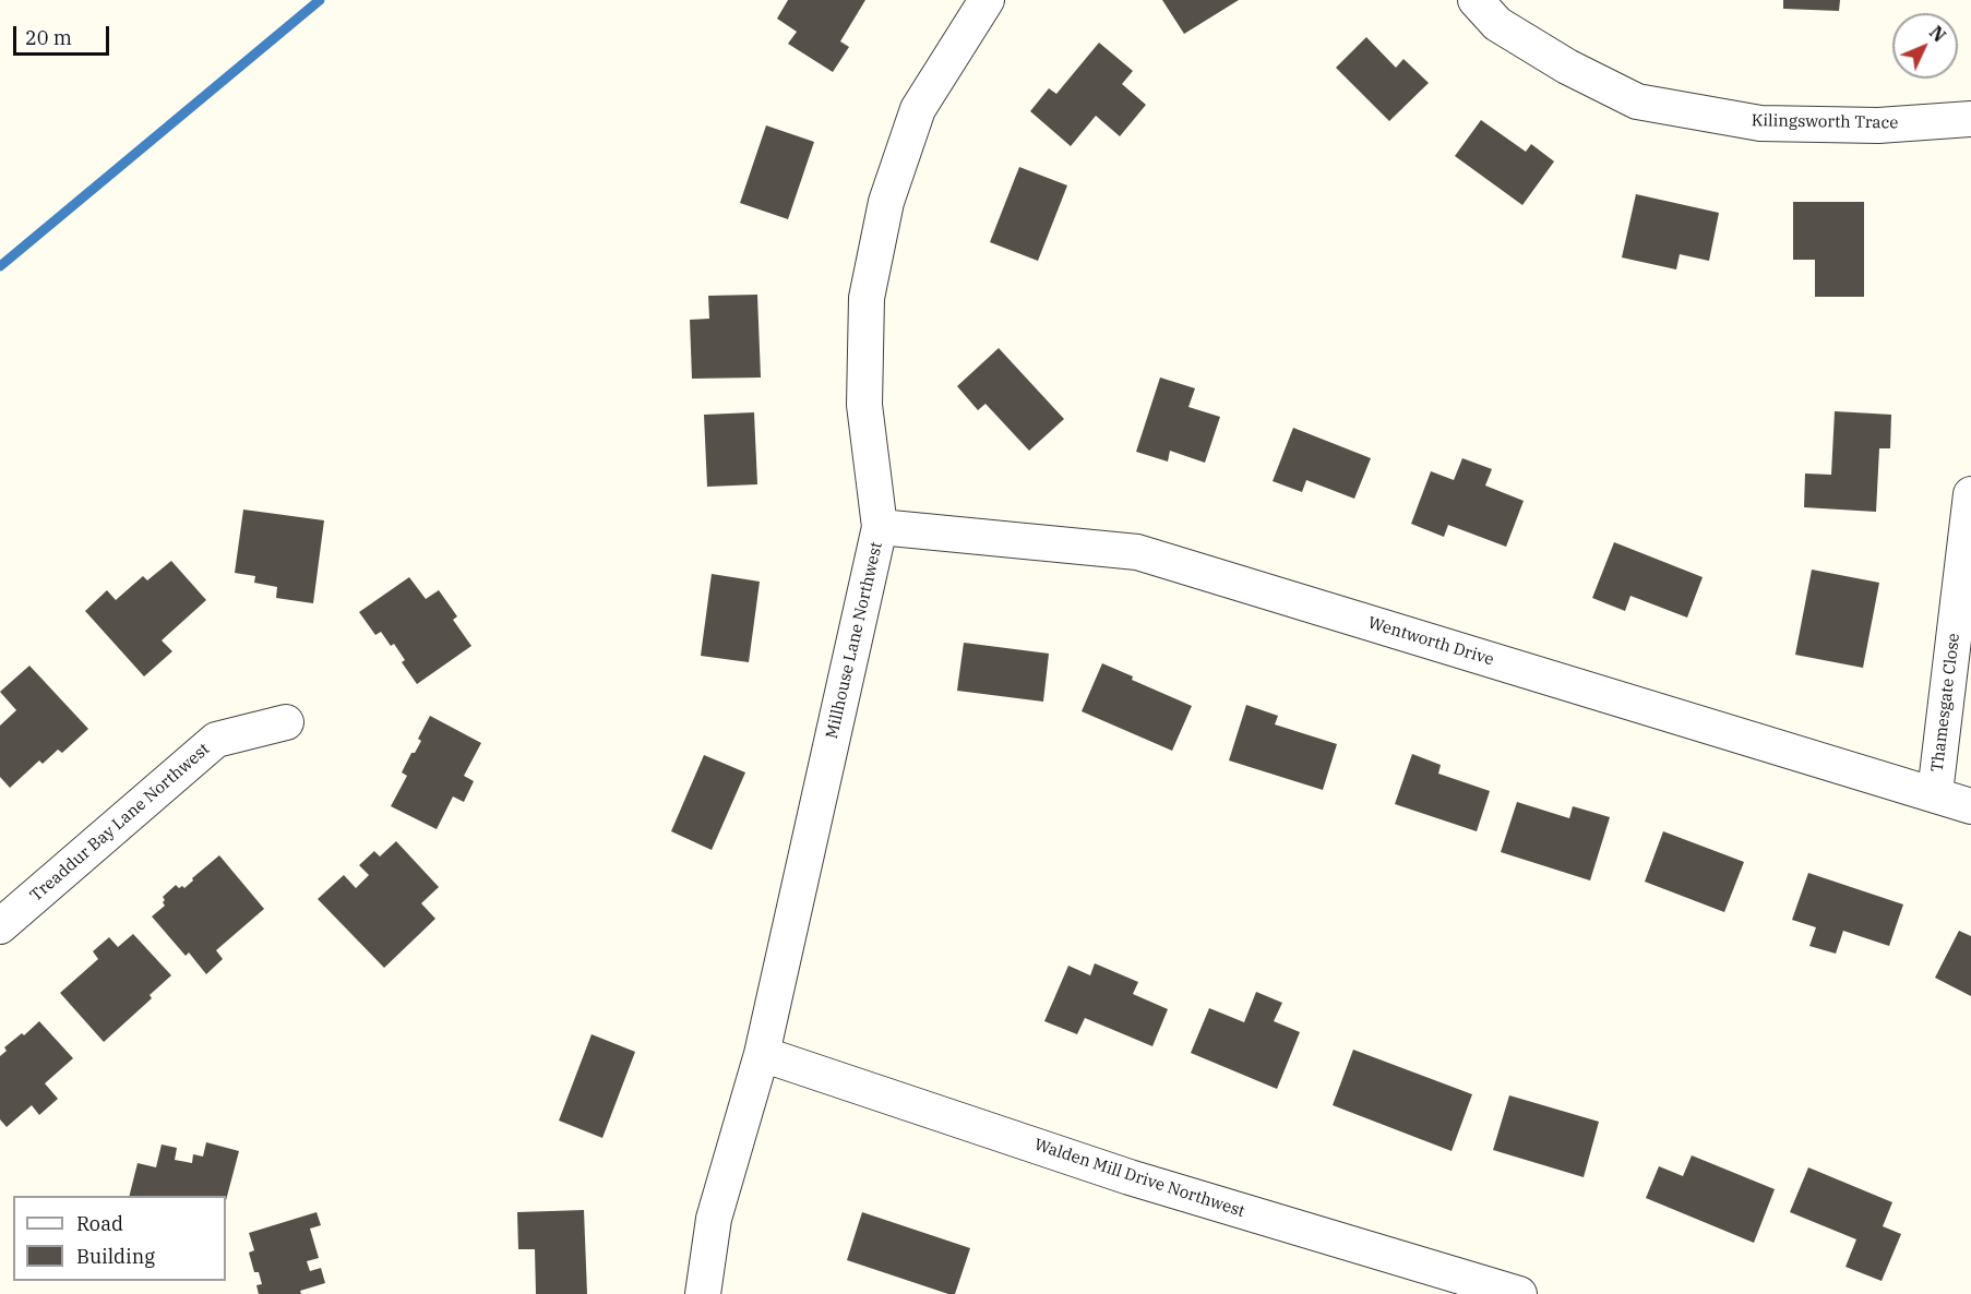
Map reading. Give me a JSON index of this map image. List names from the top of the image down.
{
  "streets": {
    "street": [
      "Kilingsworth Trace",
      "Millhouse Lane Northwest",
      "Wentworth Drive",
      "Thamesgate Close",
      "Treaddur Bay Lane Northwest",
      "Walden Mill Drive Northwest"
    ]
  },
  "crossings": [
    ["Millhouse Lane Northwest", "Wentworth Drive"],
    ["Millhouse Lane Northwest", "Walden Mill Drive Northwest"],
    ["Wentworth Drive", "Thamesgate Close"]
  ],
  "legend": ["Road", "Building"],
  "scale_bar": "20 m",
  "north": "top right"
}
